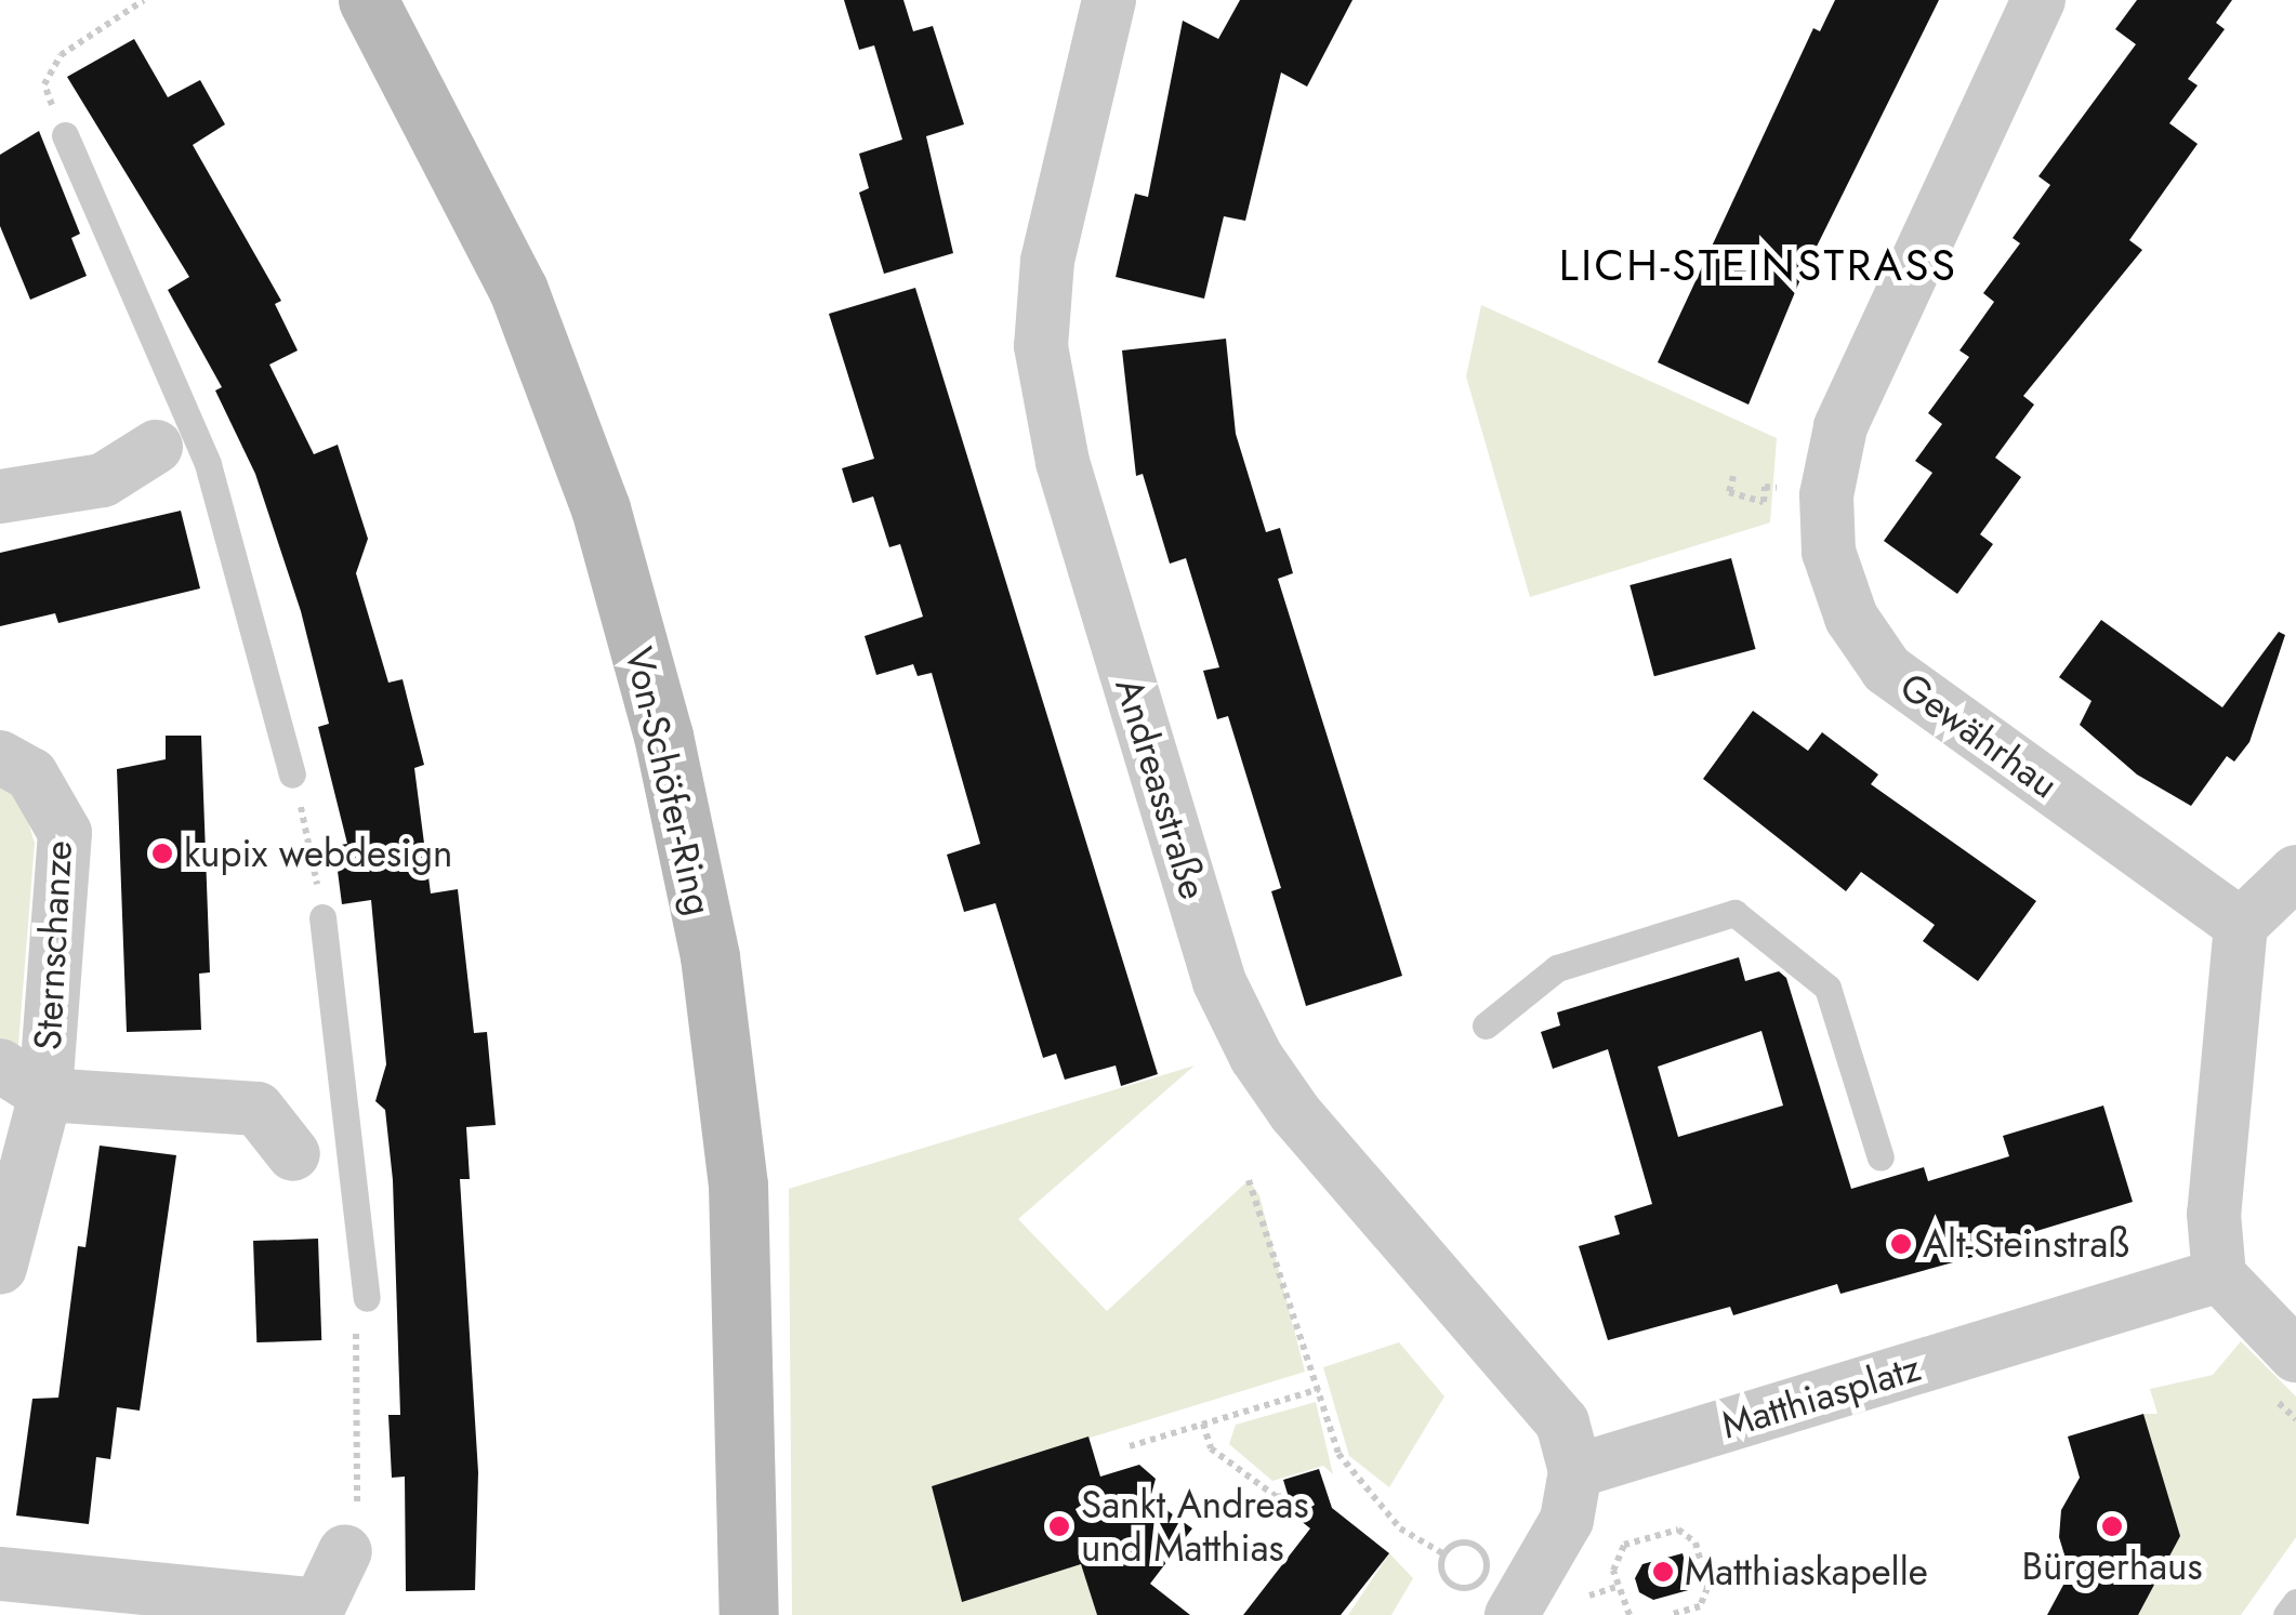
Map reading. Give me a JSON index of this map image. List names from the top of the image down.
{
  "streets": {
    "main road": ["Von-Schöfer-Ring"],
    "street": [
      "Gewährhau",
      "Andreasstraße",
      "Sternschanze",
      "Matthiasplatz"
    ]
  },
  "crossings": [
    ["Andreasstraße", "Matthiasplatz"]
  ],
  "districts": ["LICH-STEINSTRASS"],
  "places": [
    "kupix webdesign",
    "Alt-Steinstraß",
    "Sankt Andreas und Matthias",
    "Bürgerhaus",
    "Matthiaskapelle"
  ]
}
